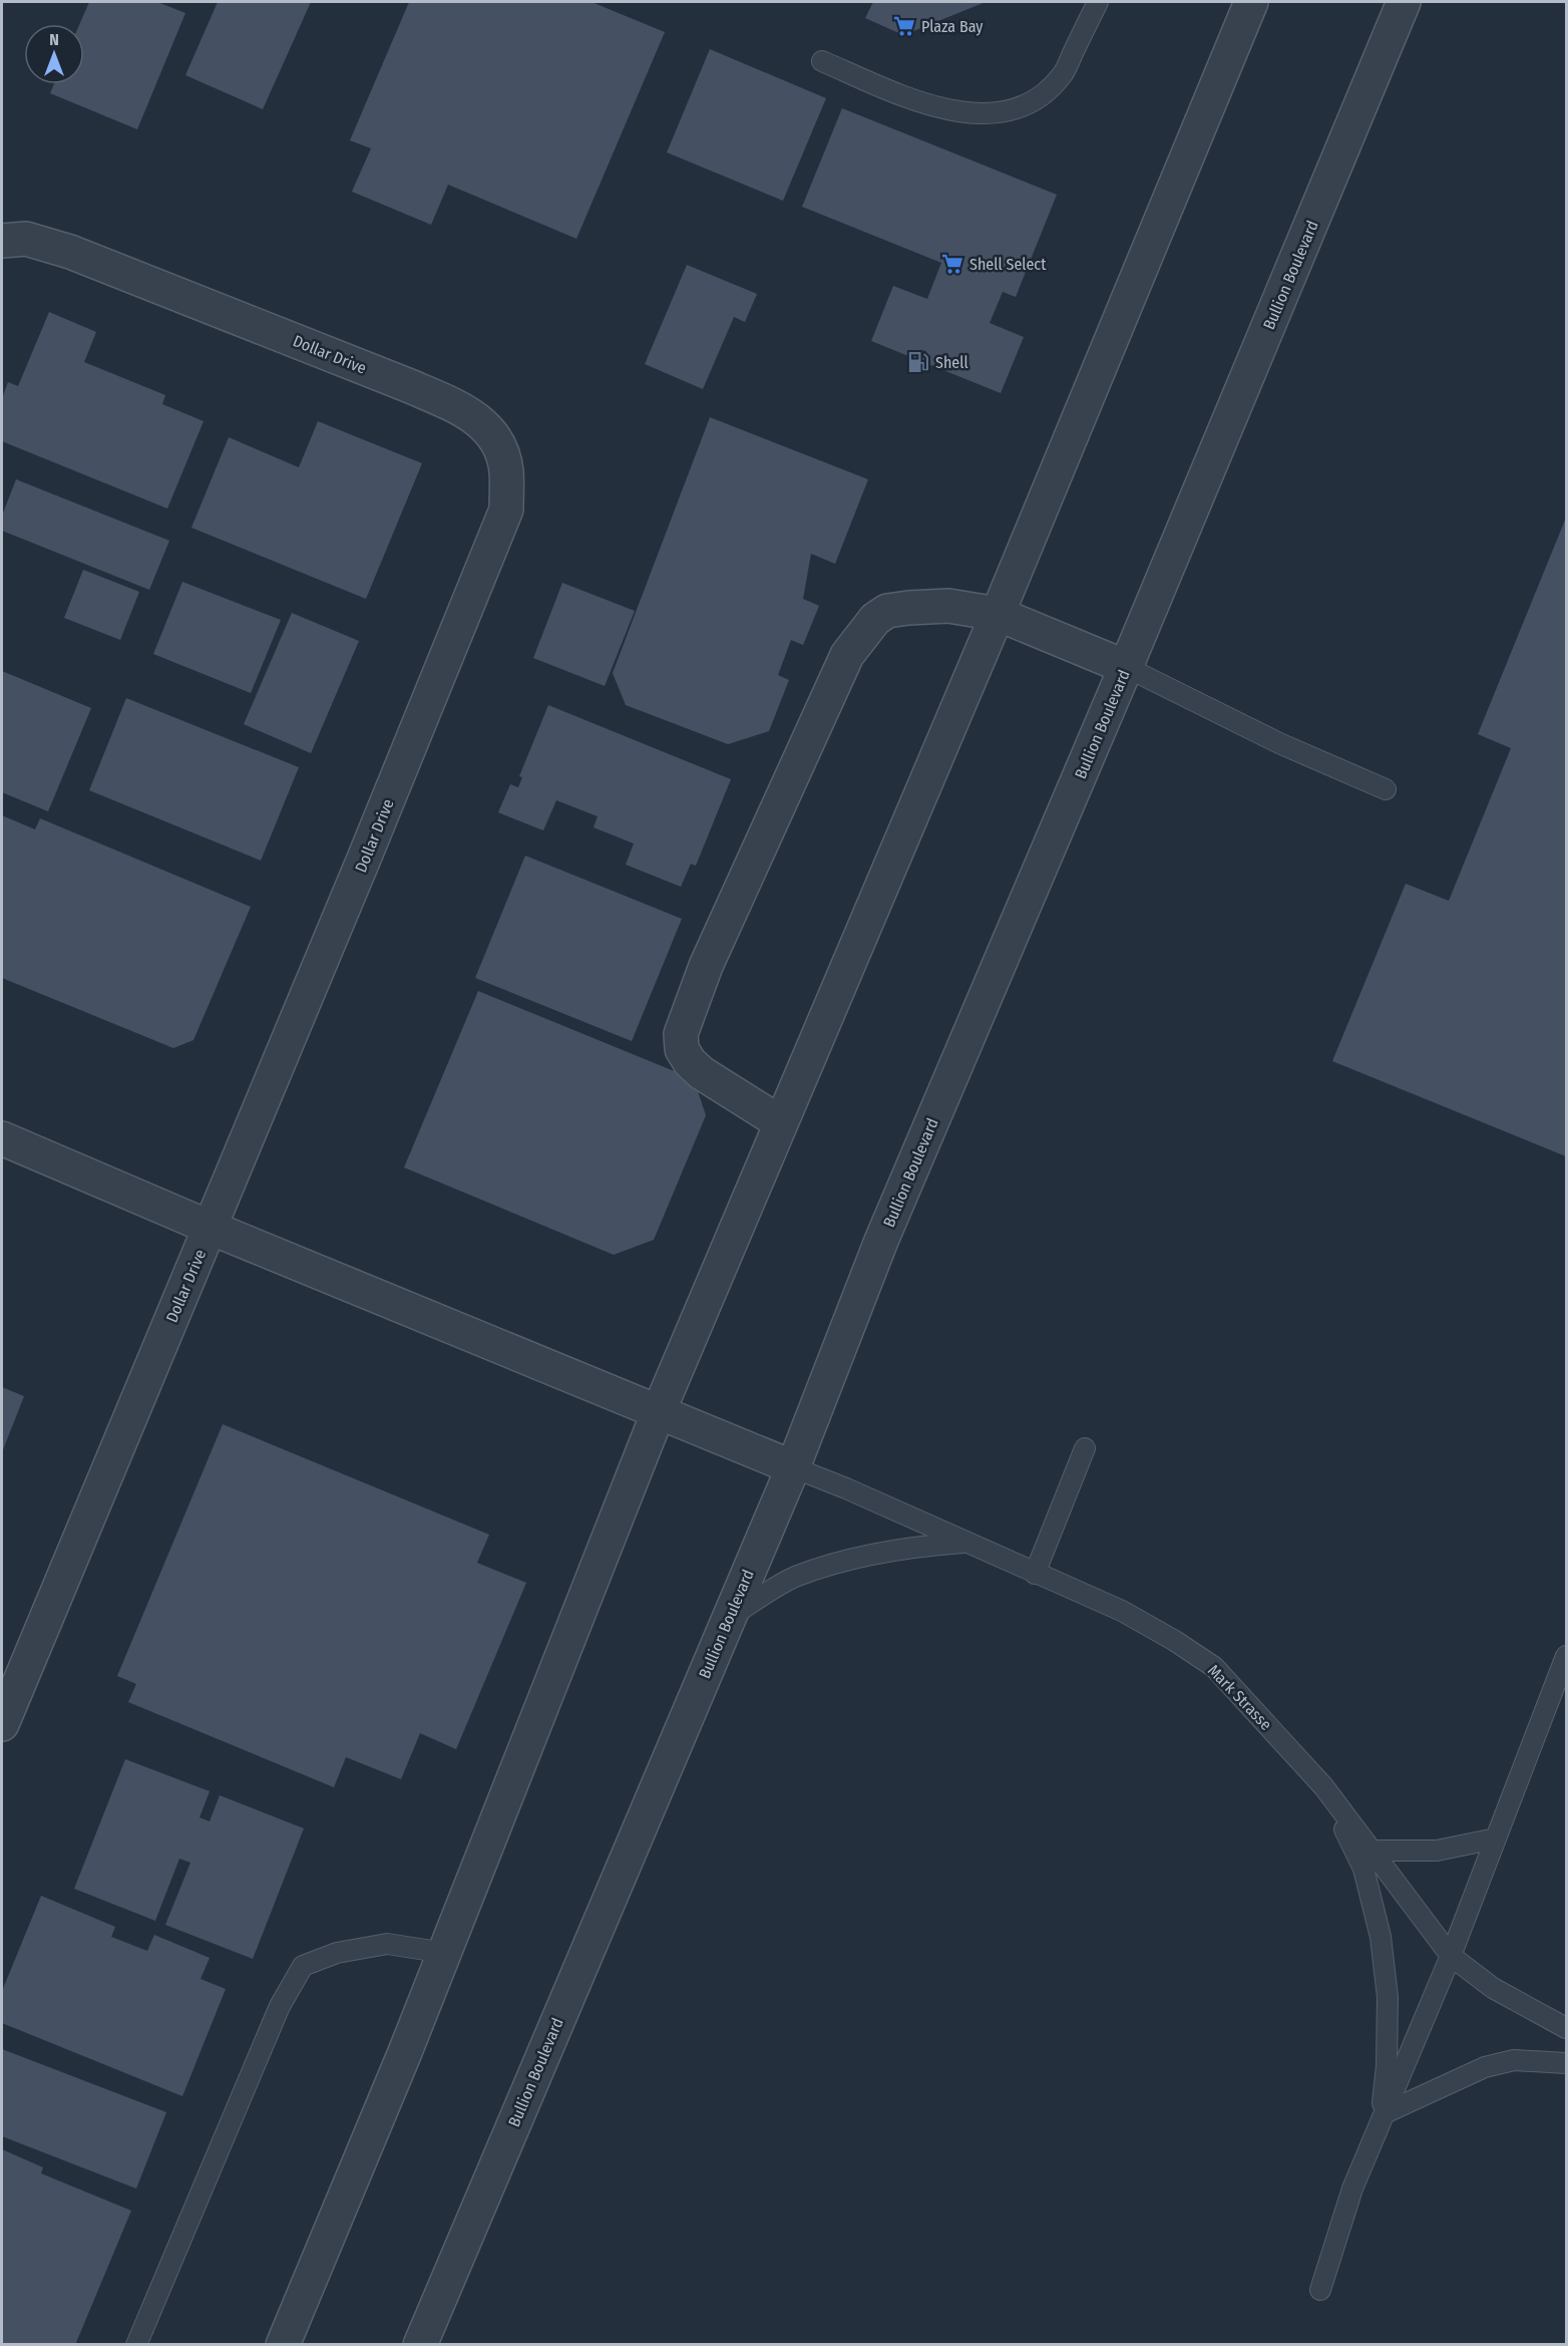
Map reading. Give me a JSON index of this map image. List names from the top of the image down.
{
  "streets": {
    "street": ["Bullion Boulevard", "Dollar Drive"],
    "lane": ["Mark Strasse"]
  },
  "crossings": [
    ["Bullion Boulevard", "Mark Strasse"]
  ],
  "places": {
    "supermarket": ["Plaza Bay", "Shell Select"],
    "fuel station": ["Shell"]
  },
  "north": "top"
}
